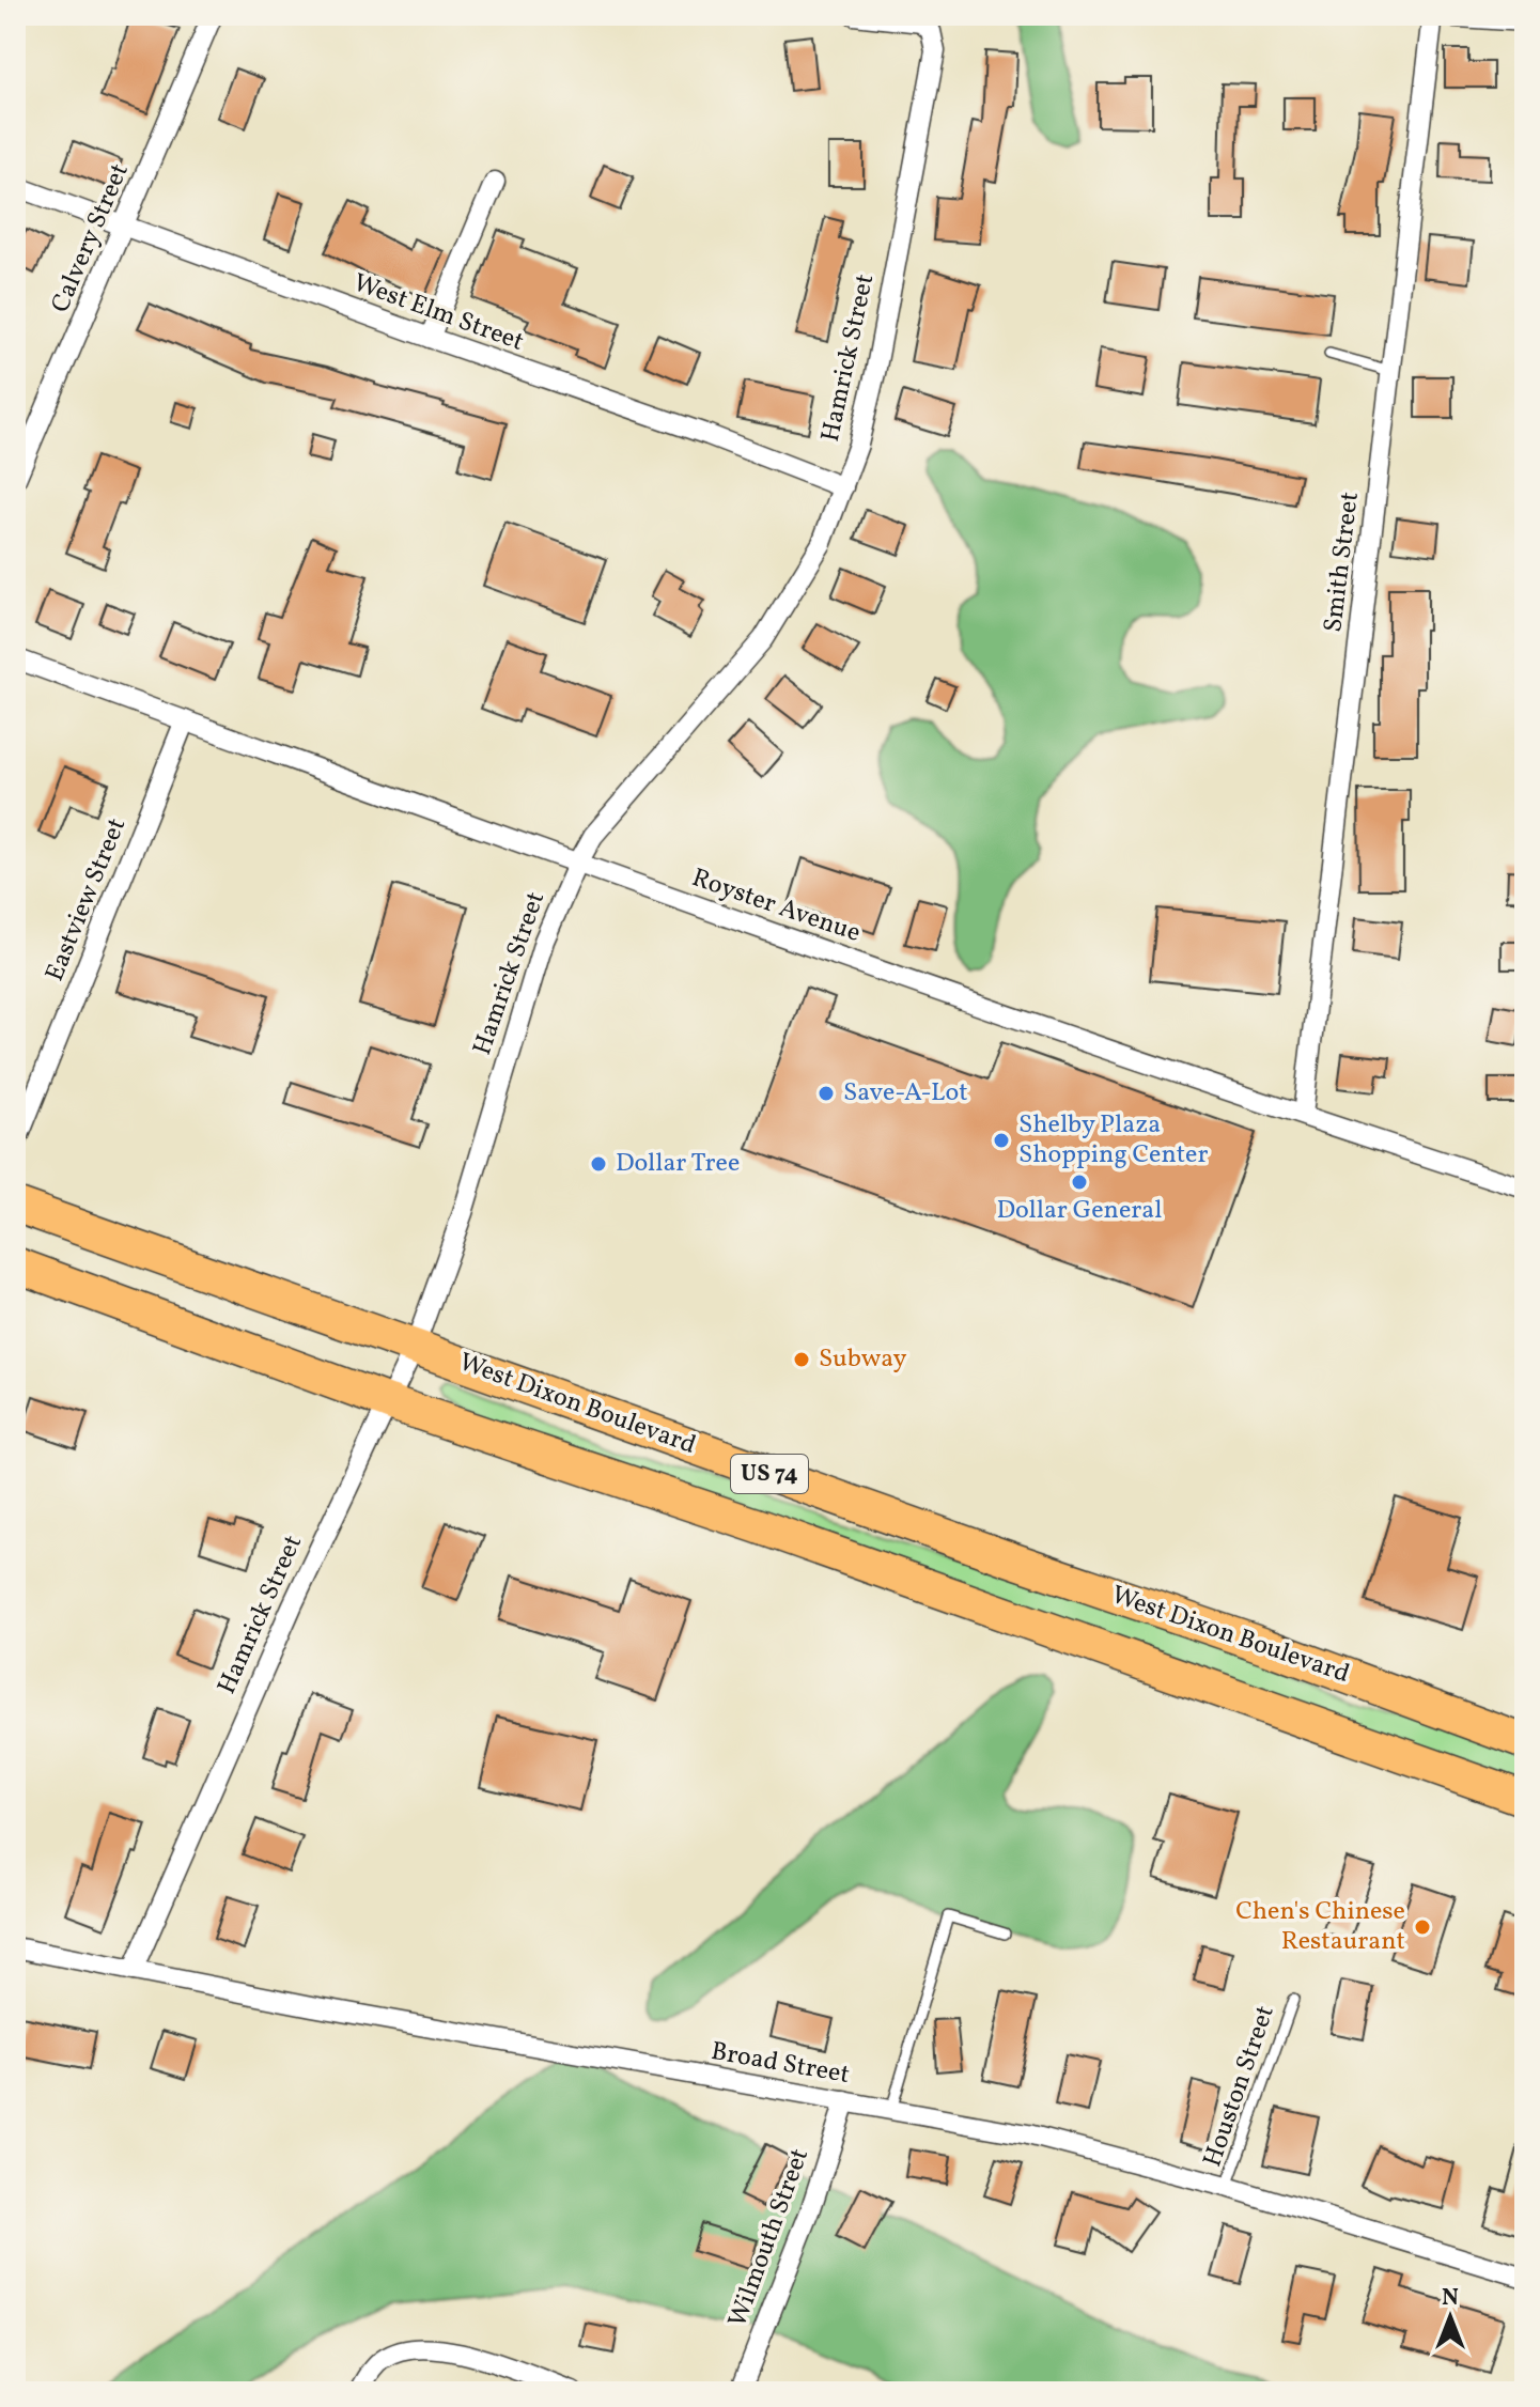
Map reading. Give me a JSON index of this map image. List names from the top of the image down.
{
  "streets": {
    "highway": ["West Dixon Boulevard", "US 74"],
    "street": [
      "Calvery Street",
      "West Elm Street",
      "Hamrick Street",
      "Smith Street",
      "Eastview Street",
      "Royster Avenue",
      "Broad Street",
      "Wilmouth Street"
    ],
    "lane": ["Houston Street"]
  },
  "crossings": [
    ["Calvery Street", "West Elm Street"],
    ["West Elm Street", "Hamrick Street"],
    ["Hamrick Street", "Royster Avenue"],
    ["Hamrick Street", "West Dixon Boulevard"],
    ["Hamrick Street", "US 74"],
    ["Hamrick Street", "Broad Street"],
    ["Smith Street", "Royster Avenue"],
    ["Eastview Street", "Royster Avenue"],
    ["Broad Street", "Houston Street"],
    ["Broad Street", "Wilmouth Street"]
  ],
  "places": [
    "Save-A-Lot",
    "Shelby Plaza Shopping Center",
    "Dollar Tree",
    "Dollar General",
    "Subway",
    "Chen's Chinese Restaurant"
  ],
  "north": "top"
}
